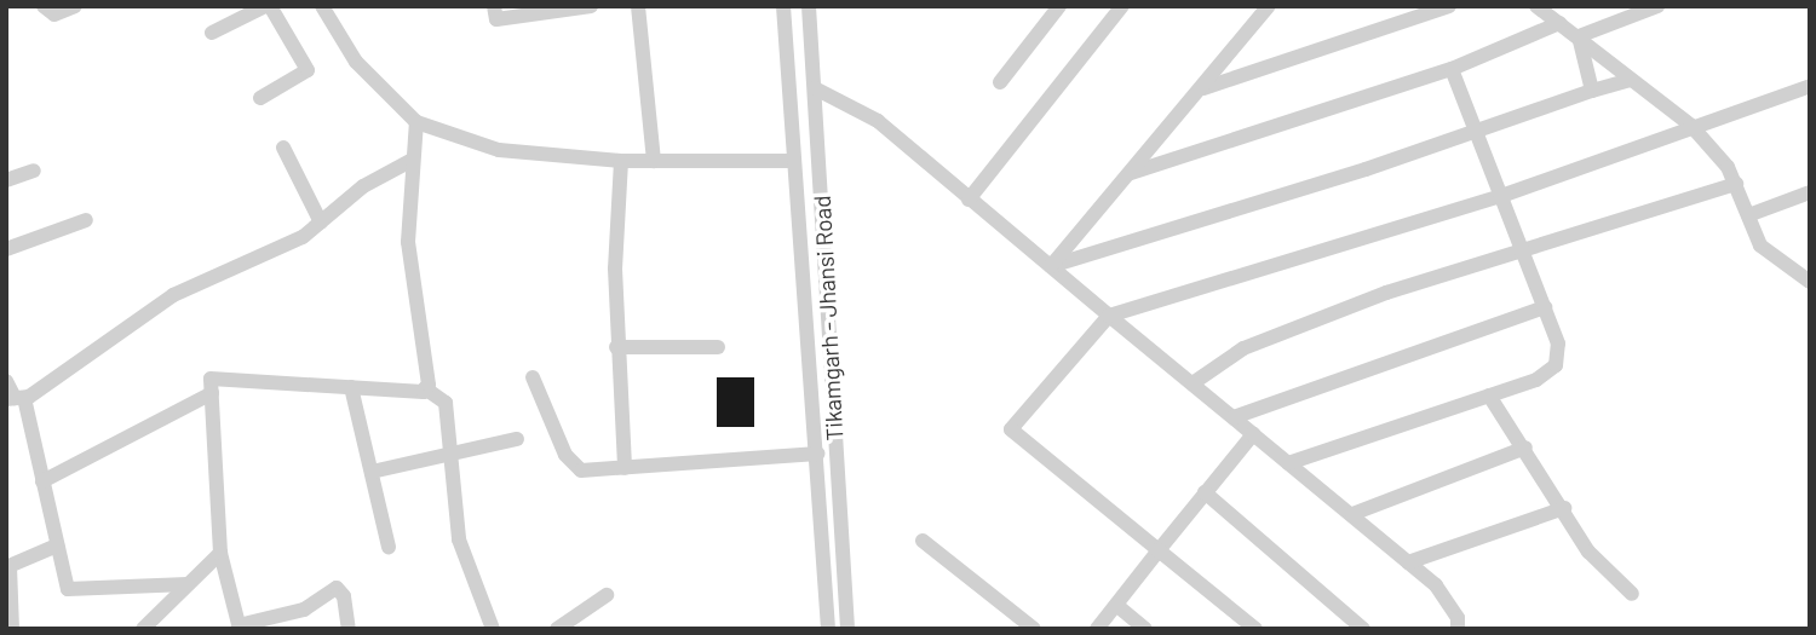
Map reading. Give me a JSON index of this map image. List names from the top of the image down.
{
  "streets": {
    "street": ["Tikamgarh - Jhansi Road"]
  }
}
